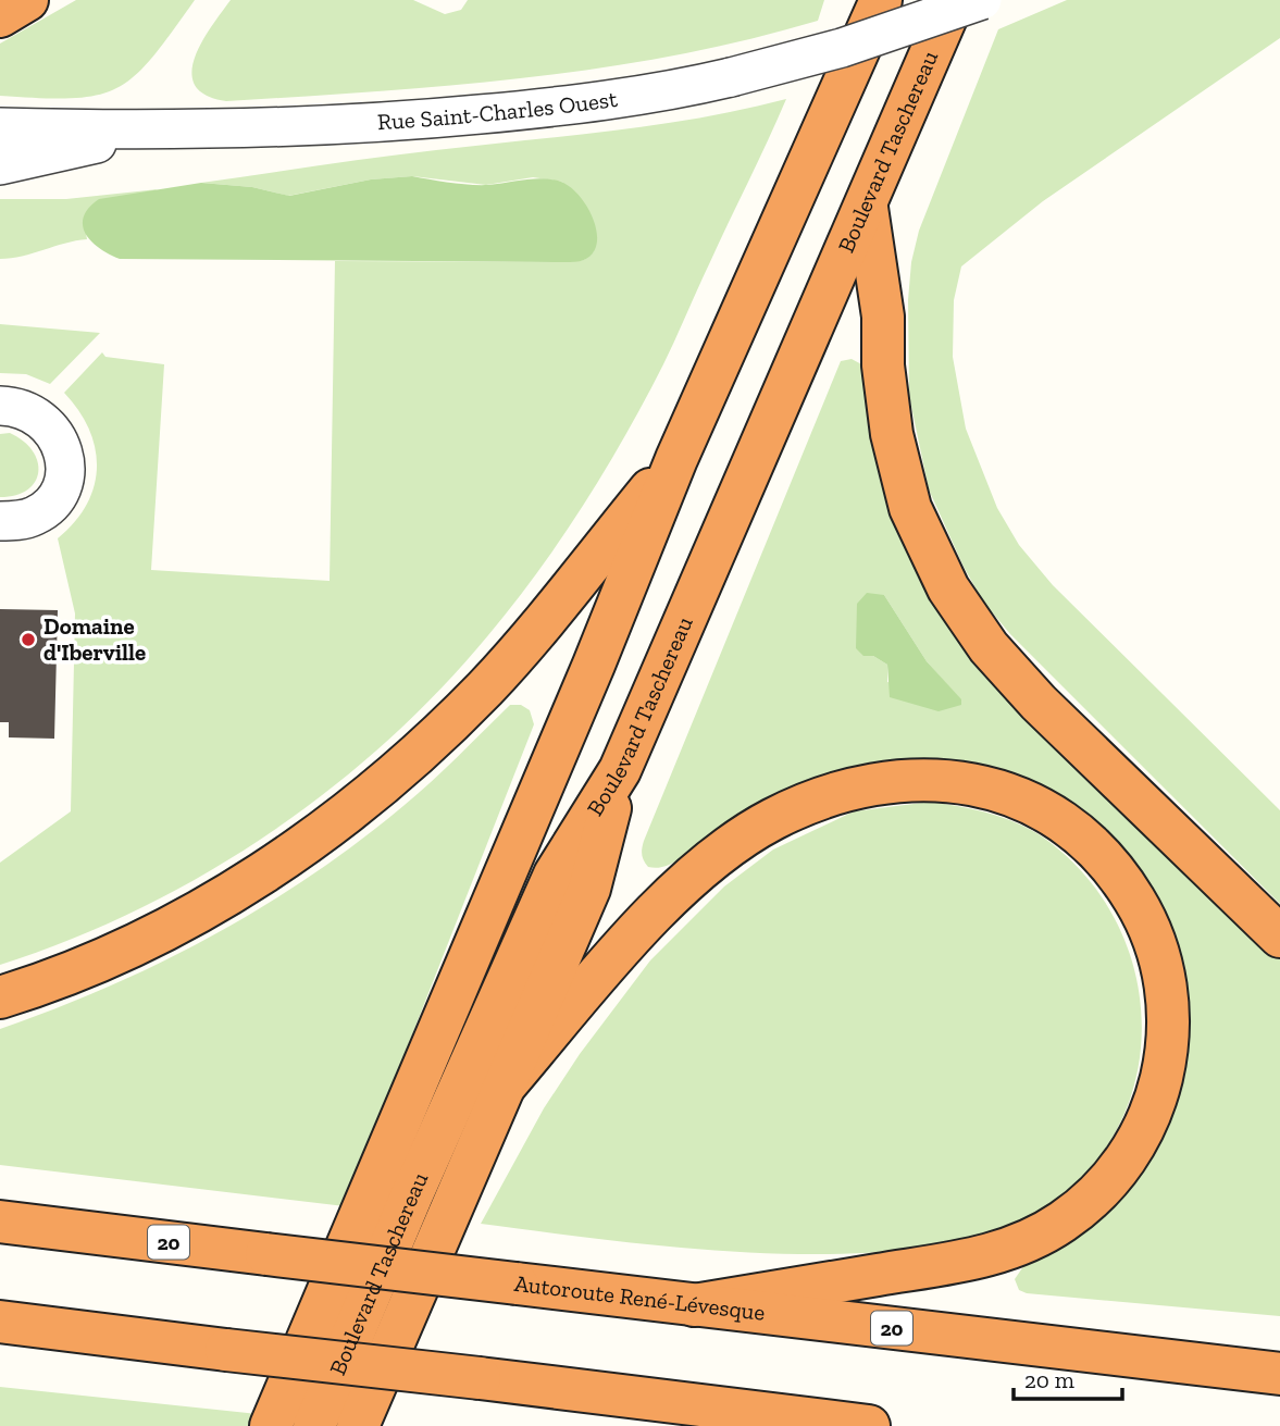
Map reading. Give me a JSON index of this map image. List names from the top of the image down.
{
  "streets": {
    "highway": ["Boulevard Taschereau", "20", "Autoroute René-Lévesque"],
    "street": ["Rue Saint-Charles Ouest"]
  },
  "places": ["Domaine d'Iberville"],
  "scale_bar": "20 m"
}
